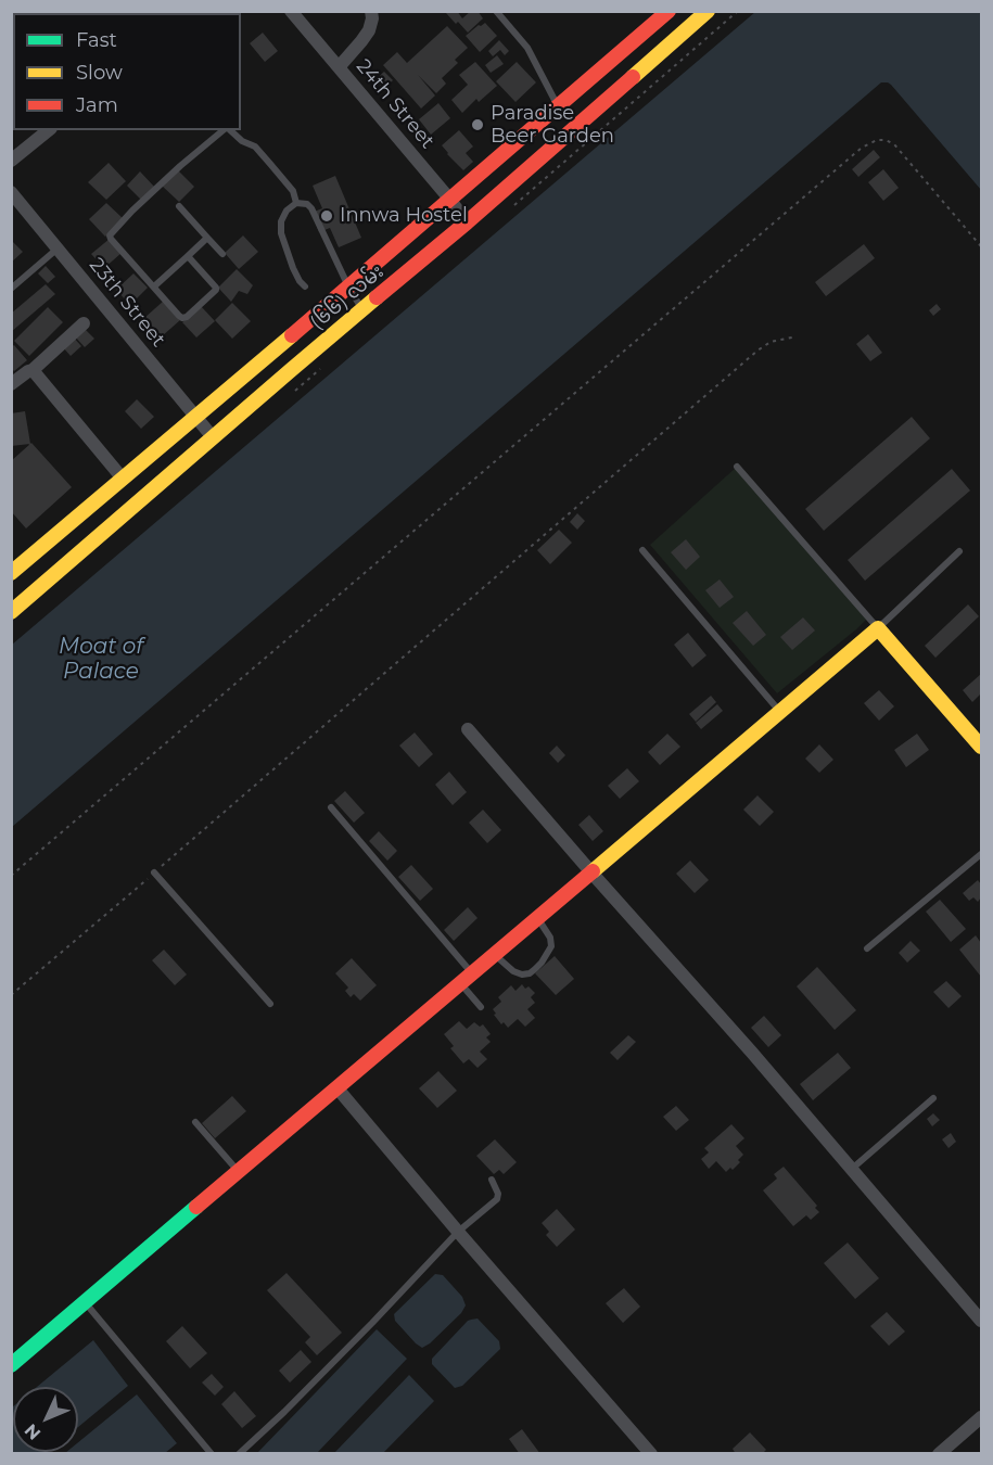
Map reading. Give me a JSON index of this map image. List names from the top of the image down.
{
  "streets": {
    "main road": ["(၆၆) လမ်း"],
    "street": ["24th Street", "23th Street"]
  },
  "crossings": [
    ["24th Street", "(၆၆) လမ်း"],
    ["(၆၆) လမ်း", "23th Street"]
  ],
  "water": ["Moat of Palace"],
  "places": ["Paradise Beer Garden", "Innwa Hostel"],
  "legend": ["Fast", "Slow", "Jam"],
  "north": "bottom left"
}
